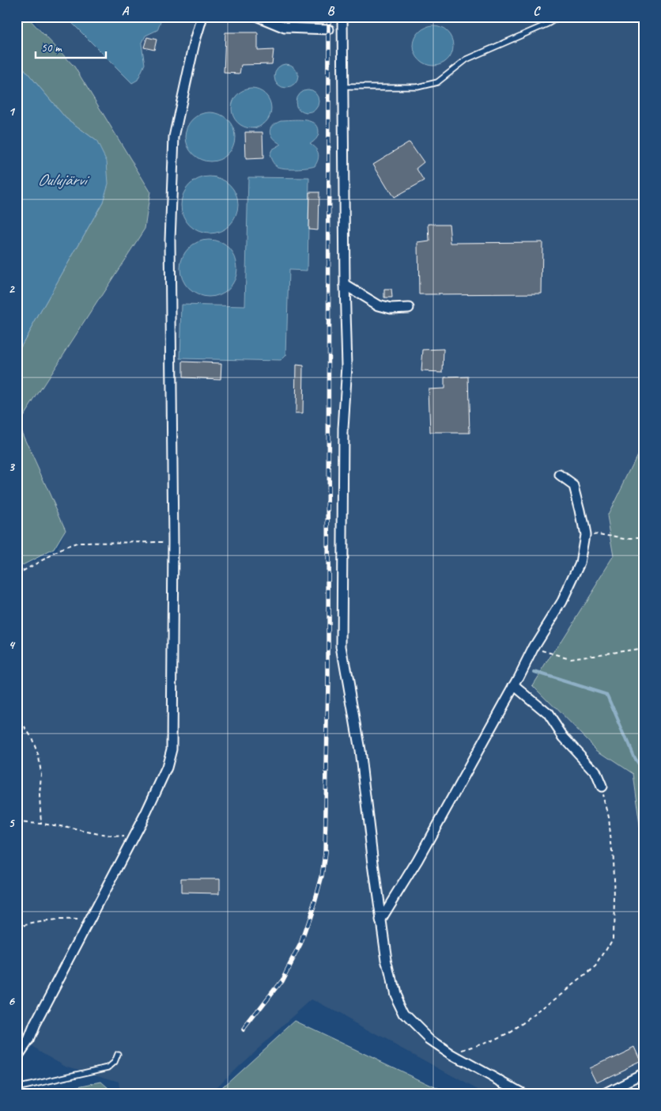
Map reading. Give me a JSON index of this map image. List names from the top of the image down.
{
  "water": ["Oulujärvi"],
  "scale_bar": "50 m",
  "grid": {
    "columns": ["A", "B", "C"],
    "rows": [
      "1",
      "2",
      "3",
      "4",
      "5",
      "6"
    ]
  }
}
